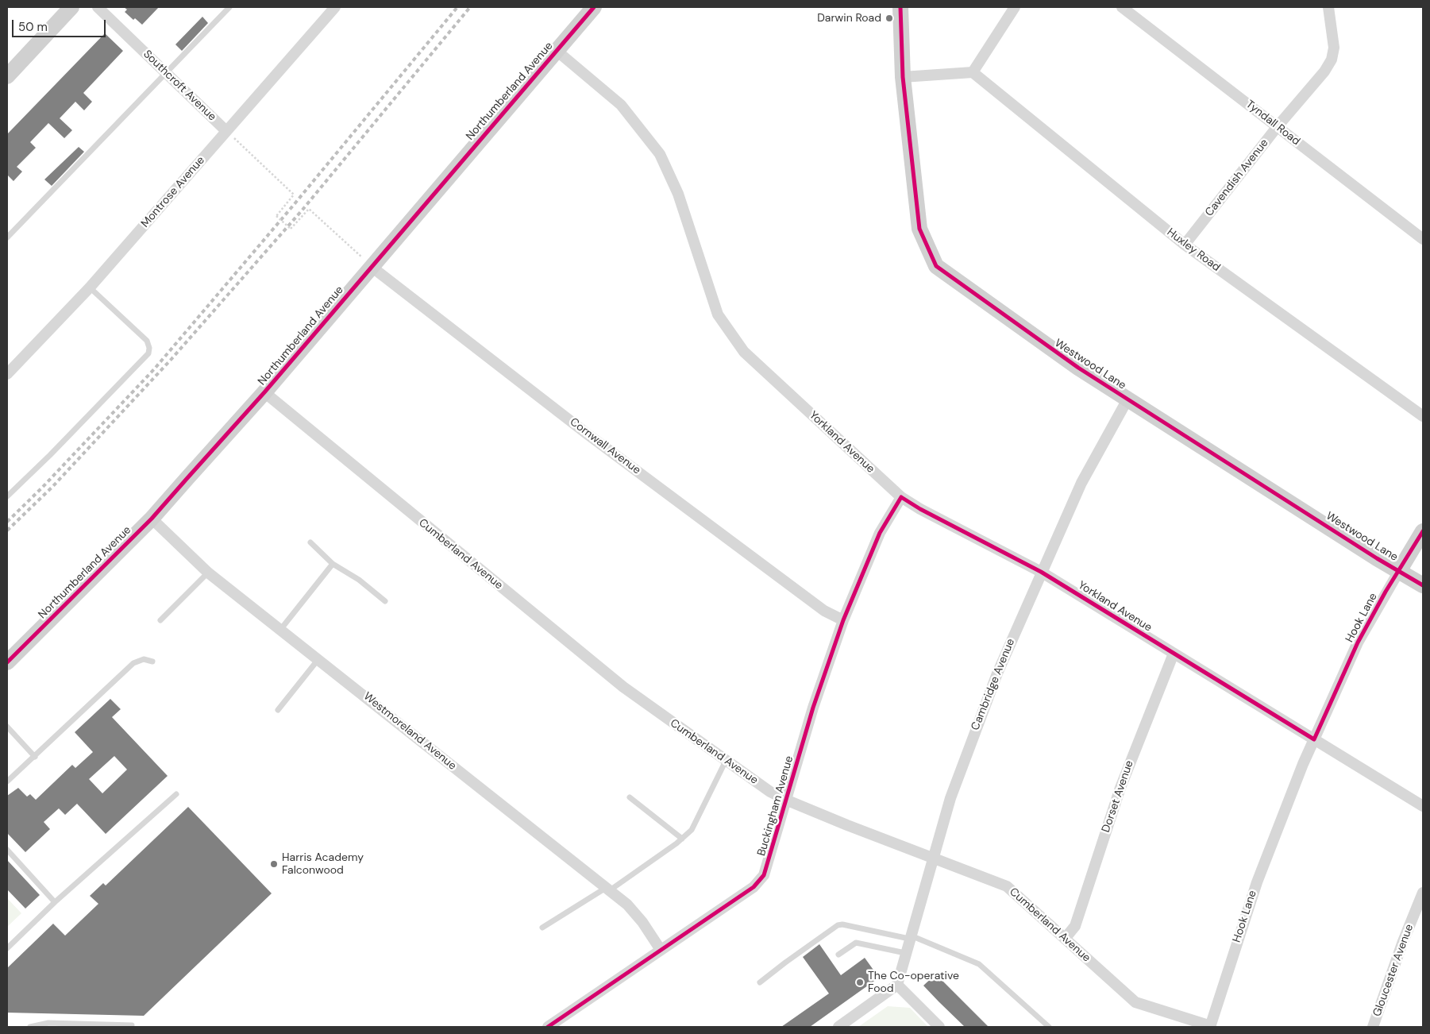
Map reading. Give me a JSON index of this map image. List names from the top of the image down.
{
  "streets": {
    "street": [
      "Southcroft Avenue",
      "Northumberland Avenue",
      "Tyndall Road",
      "Cavendish Avenue",
      "Montrose Avenue",
      "Huxley Road",
      "Westwood Lane",
      "Yorkland Avenue",
      "Cornwall Avenue",
      "Cumberland Avenue",
      "Hook Lane",
      "Cambridge Avenue",
      "Westmoreland Avenue",
      "Dorset Avenue",
      "Buckingham Avenue",
      "Gloucester Avenue"
    ]
  },
  "crossings": [
    ["Southcroft Avenue", "Montrose Avenue"],
    ["Northumberland Avenue", "Yorkland Avenue"],
    ["Northumberland Avenue", "Cornwall Avenue"],
    ["Northumberland Avenue", "Cumberland Avenue"],
    ["Northumberland Avenue", "Westmoreland Avenue"],
    ["Tyndall Road", "Cavendish Avenue"],
    ["Cavendish Avenue", "Huxley Road"],
    ["Westwood Lane", "Hook Lane"],
    ["Westwood Lane", "Cambridge Avenue"],
    ["Yorkland Avenue", "Hook Lane"],
    ["Yorkland Avenue", "Cambridge Avenue"],
    ["Yorkland Avenue", "Dorset Avenue"],
    ["Yorkland Avenue", "Buckingham Avenue"],
    ["Cornwall Avenue", "Buckingham Avenue"],
    ["Cumberland Avenue", "Hook Lane"],
    ["Cumberland Avenue", "Cambridge Avenue"],
    ["Cumberland Avenue", "Dorset Avenue"],
    ["Cumberland Avenue", "Buckingham Avenue"],
    ["Westmoreland Avenue", "Buckingham Avenue"]
  ],
  "places": ["Darwin Road", "Harris Academy Falconwood", "The Co-operative Food"],
  "scale_bar": "50 m"
}
